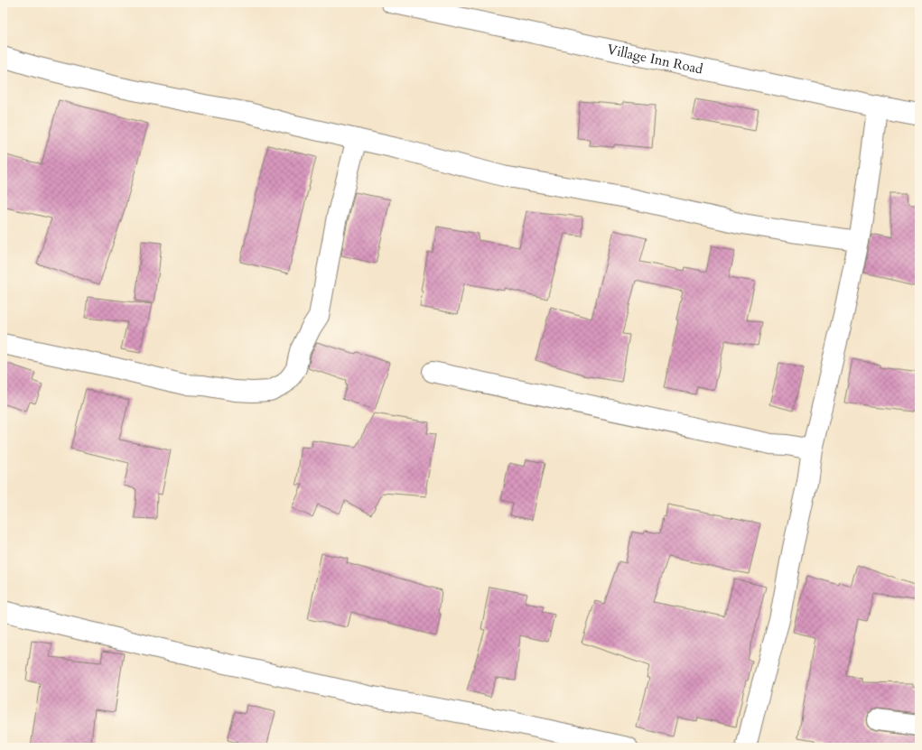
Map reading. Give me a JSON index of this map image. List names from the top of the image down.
{
  "streets": {
    "street": ["Village Inn Road"]
  }
}
